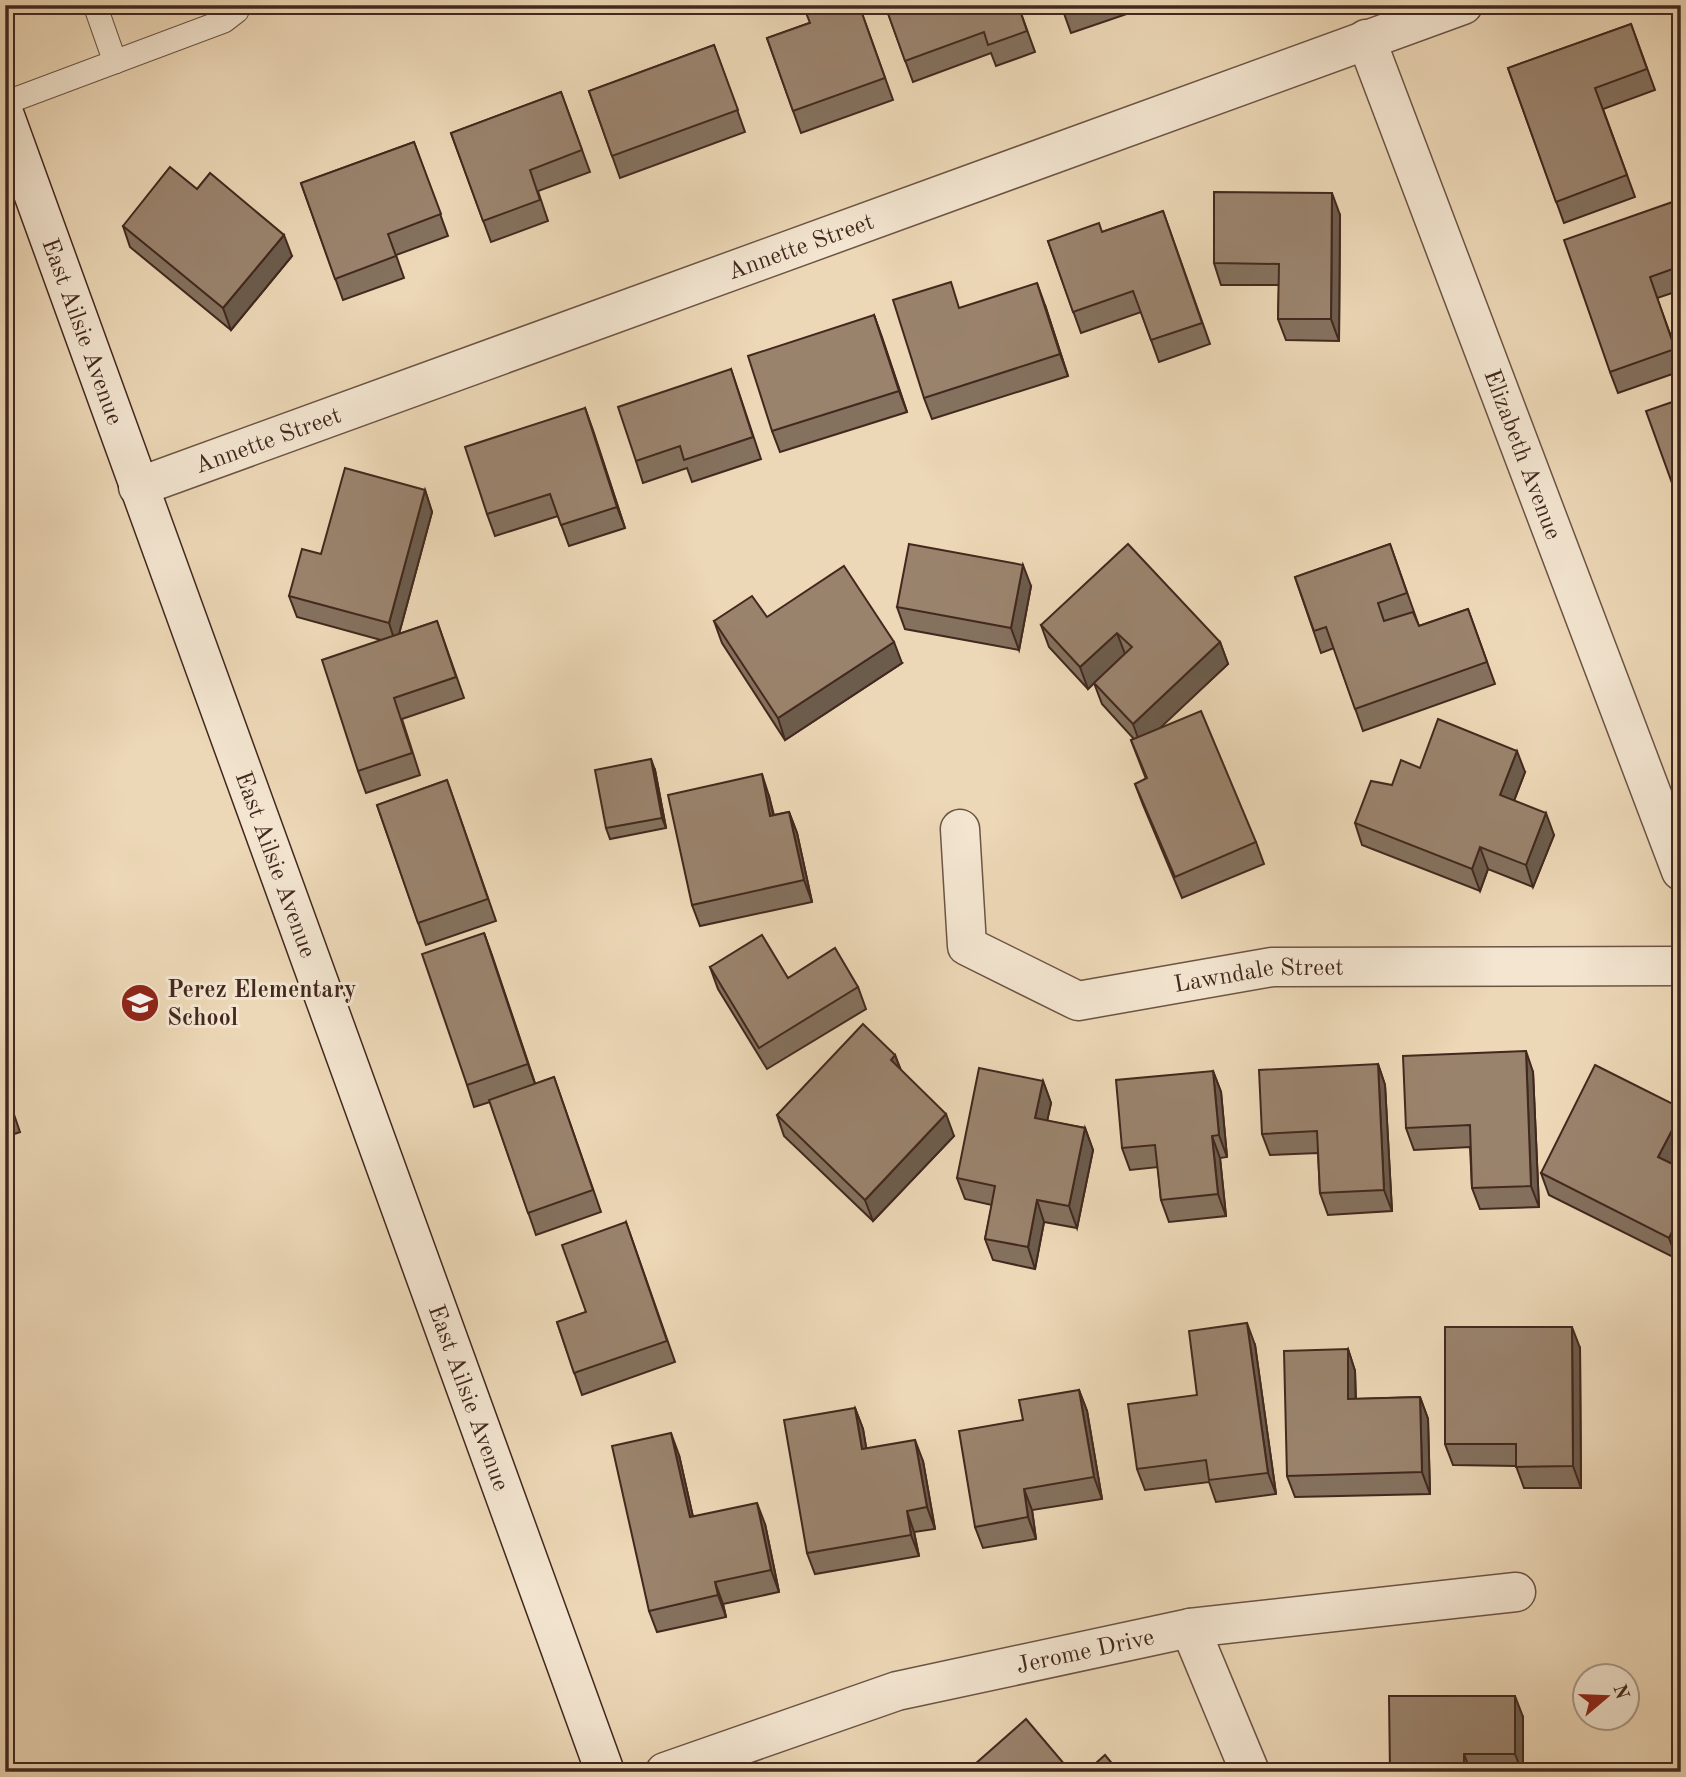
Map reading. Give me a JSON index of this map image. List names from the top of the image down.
{
  "streets": {
    "street": [
      "Annette Street",
      "East Ailsie Avenue",
      "Elizabeth Avenue",
      "Lawndale Street",
      "Jerome Drive"
    ]
  },
  "crossings": [
    ["Annette Street", "East Ailsie Avenue"],
    ["Annette Street", "Elizabeth Avenue"]
  ],
  "places": {
    "school or university": ["Perez Elementary School"]
  },
  "north": "right"
}
